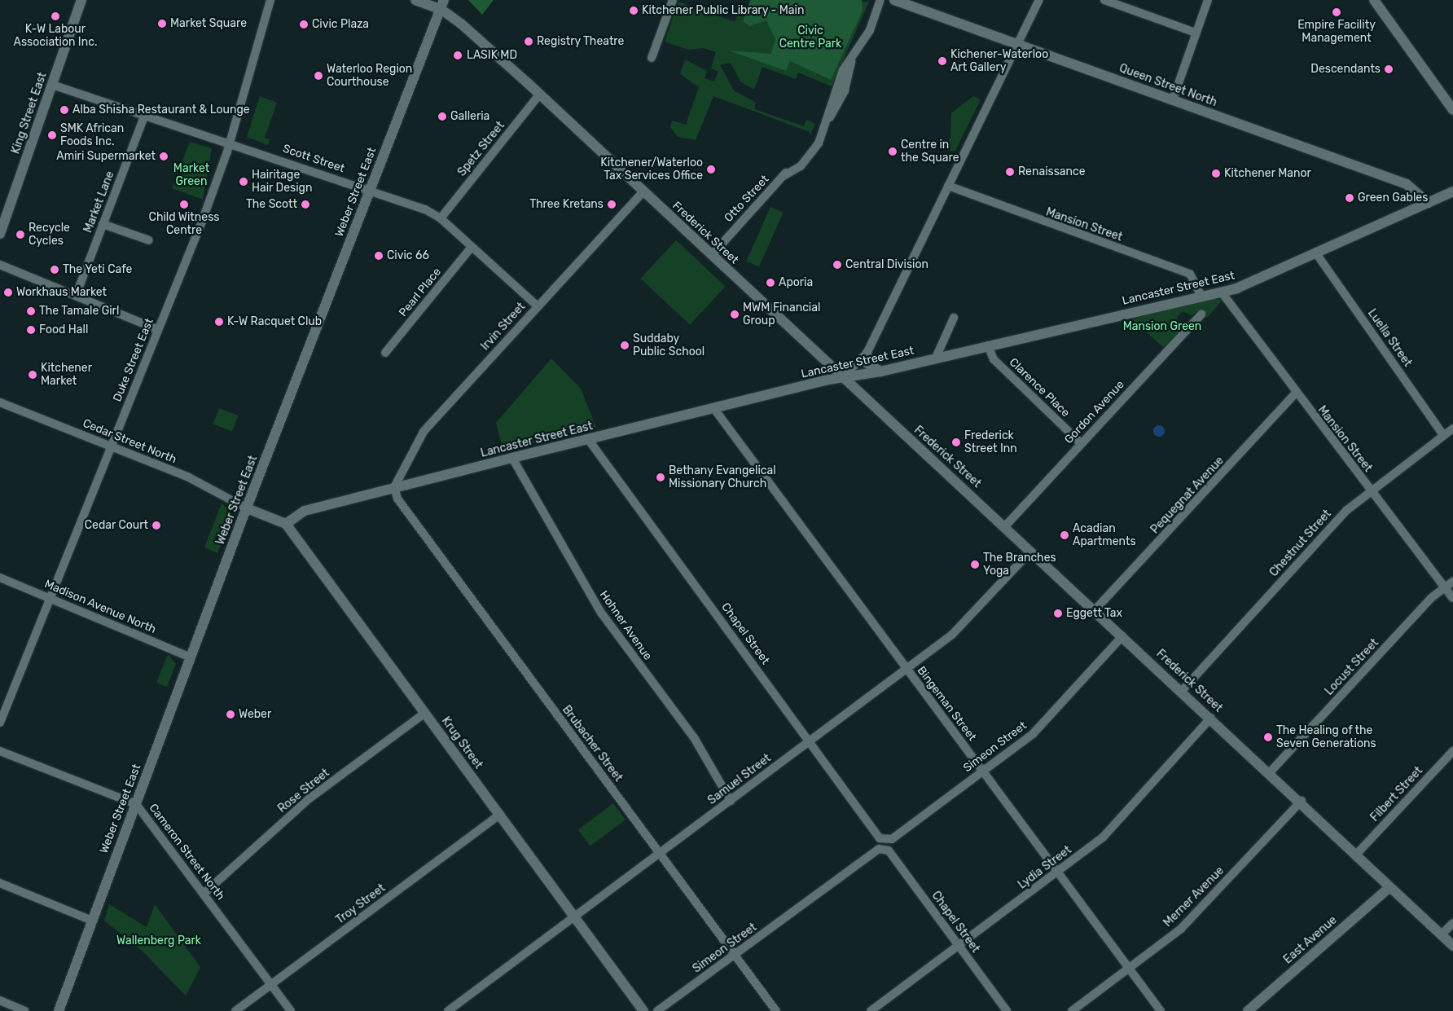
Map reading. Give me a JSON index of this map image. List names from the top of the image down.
{
  "streets": {
    "main road": [
      "Queen Street North",
      "King Street East",
      "Weber Street East",
      "Frederick Street",
      "Lancaster Street East",
      "Krug Street",
      "East Avenue"
    ],
    "street": [
      "Spetz Street",
      "Scott Street",
      "Otto Street",
      "Market Lane",
      "Mansion Street",
      "Pearl Place",
      "Irvin Street",
      "Luella Street",
      "Duke Street East",
      "Clarence Place",
      "Gordon Avenue",
      "Cedar Street North",
      "Pequegnat Avenue",
      "Chestnut Street",
      "Madison Avenue North",
      "Hohner Avenue",
      "Chapel Street",
      "Locust Street",
      "Bingeman Street",
      "Brubacher Street",
      "Simeon Street",
      "Samuel Street",
      "Rose Street",
      "Filbert Street",
      "Cameron Street North",
      "Lydia Street",
      "Merner Avenue",
      "Troy Street"
    ]
  },
  "crossings": [
    ["Queen Street North", "Lancaster Street East"],
    ["King Street East", "Scott Street"],
    ["Spetz Street", "Scott Street"],
    ["Spetz Street", "Frederick Street"],
    ["Scott Street", "Weber Street East"],
    ["Scott Street", "Market Lane"],
    ["Scott Street", "Pearl Place"],
    ["Scott Street", "Irvin Street"],
    ["Scott Street", "Duke Street East"],
    ["Weber Street East", "Frederick Street"],
    ["Weber Street East", "Cedar Street North"],
    ["Weber Street East", "Madison Avenue North"],
    ["Weber Street East", "Cameron Street North"],
    ["Otto Street", "Frederick Street"],
    ["Mansion Street", "Lancaster Street East"],
    ["Mansion Street", "Pequegnat Avenue"],
    ["Mansion Street", "Chestnut Street"],
    ["Mansion Street", "Locust Street"],
    ["Frederick Street", "Lancaster Street East"],
    ["Frederick Street", "Irvin Street"],
    ["Frederick Street", "Gordon Avenue"],
    ["Frederick Street", "Pequegnat Avenue"],
    ["Frederick Street", "Chestnut Street"],
    ["Frederick Street", "Locust Street"],
    ["Frederick Street", "Simeon Street"],
    ["Frederick Street", "Samuel Street"],
    ["Frederick Street", "Filbert Street"],
    ["Frederick Street", "Lydia Street"],
    ["Frederick Street", "Merner Avenue"],
    ["Frederick Street", "East Avenue"],
    ["Lancaster Street East", "Irvin Street"],
    ["Lancaster Street East", "Luella Street"],
    ["Lancaster Street East", "Clarence Place"],
    ["Lancaster Street East", "Hohner Avenue"],
    ["Lancaster Street East", "Chapel Street"],
    ["Lancaster Street East", "Bingeman Street"],
    ["Lancaster Street East", "Krug Street"],
    ["Lancaster Street East", "Brubacher Street"],
    ["Irvin Street", "Brubacher Street"],
    ["Luella Street", "Chestnut Street"],
    ["Duke Street East", "Cedar Street North"],
    ["Duke Street East", "Madison Avenue North"],
    ["Clarence Place", "Gordon Avenue"],
    ["Hohner Avenue", "Samuel Street"],
    ["Chapel Street", "Simeon Street"],
    ["Chapel Street", "Samuel Street"],
    ["Chapel Street", "Lydia Street"],
    ["Bingeman Street", "Simeon Street"],
    ["Bingeman Street", "Samuel Street"],
    ["Bingeman Street", "Lydia Street"],
    ["Bingeman Street", "Merner Avenue"],
    ["Krug Street", "Samuel Street"],
    ["Krug Street", "Rose Street"],
    ["Krug Street", "Troy Street"],
    ["Brubacher Street", "Simeon Street"],
    ["Brubacher Street", "Samuel Street"],
    ["Rose Street", "Cameron Street North"],
    ["Cameron Street North", "Troy Street"]
  ],
  "parks": [
    "Civic Centre Park",
    "Market Green",
    "Mansion Green",
    "Wallenberg Park"
  ],
  "places": [
    "Kitchener Public Library - Main",
    "Empire Facility Management",
    "K-W Labour Association Inc.",
    "Market Square",
    "Civic Plaza",
    "Registry Theatre",
    "LASIK MD",
    "Kichener-Waterloo Art Gallery",
    "Descendants",
    "Waterloo Region Courthouse",
    "Alba Shisha Restaurant & Lounge",
    "Galleria",
    "SMK African Foods Inc.",
    "Centre in the Square",
    "Amiri Supermarket",
    "Kitchener/Waterloo Tax Services Office",
    "Renaissance",
    "Kitchener Manor",
    "Hairitage Hair Design",
    "Green Gables",
    "Child Witness Centre",
    "The Scott",
    "Three Kretans",
    "Recycle Cycles",
    "Civic 66",
    "Central Division",
    "The Yeti Cafe",
    "Aporia",
    "Workhaus Market",
    "The Tamale Girl",
    "MWM Financial Group",
    "K-W Racquet Club",
    "Food Hall",
    "Suddaby Public School",
    "Kitchener Market",
    "Frederick Street Inn",
    "Bethany Evangelical Missionary Church",
    "Cedar Court",
    "Acadian Apartments",
    "The Branches Yoga",
    "Eggett Tax",
    "Weber",
    "The Healing of the Seven Generations"
  ]
}
